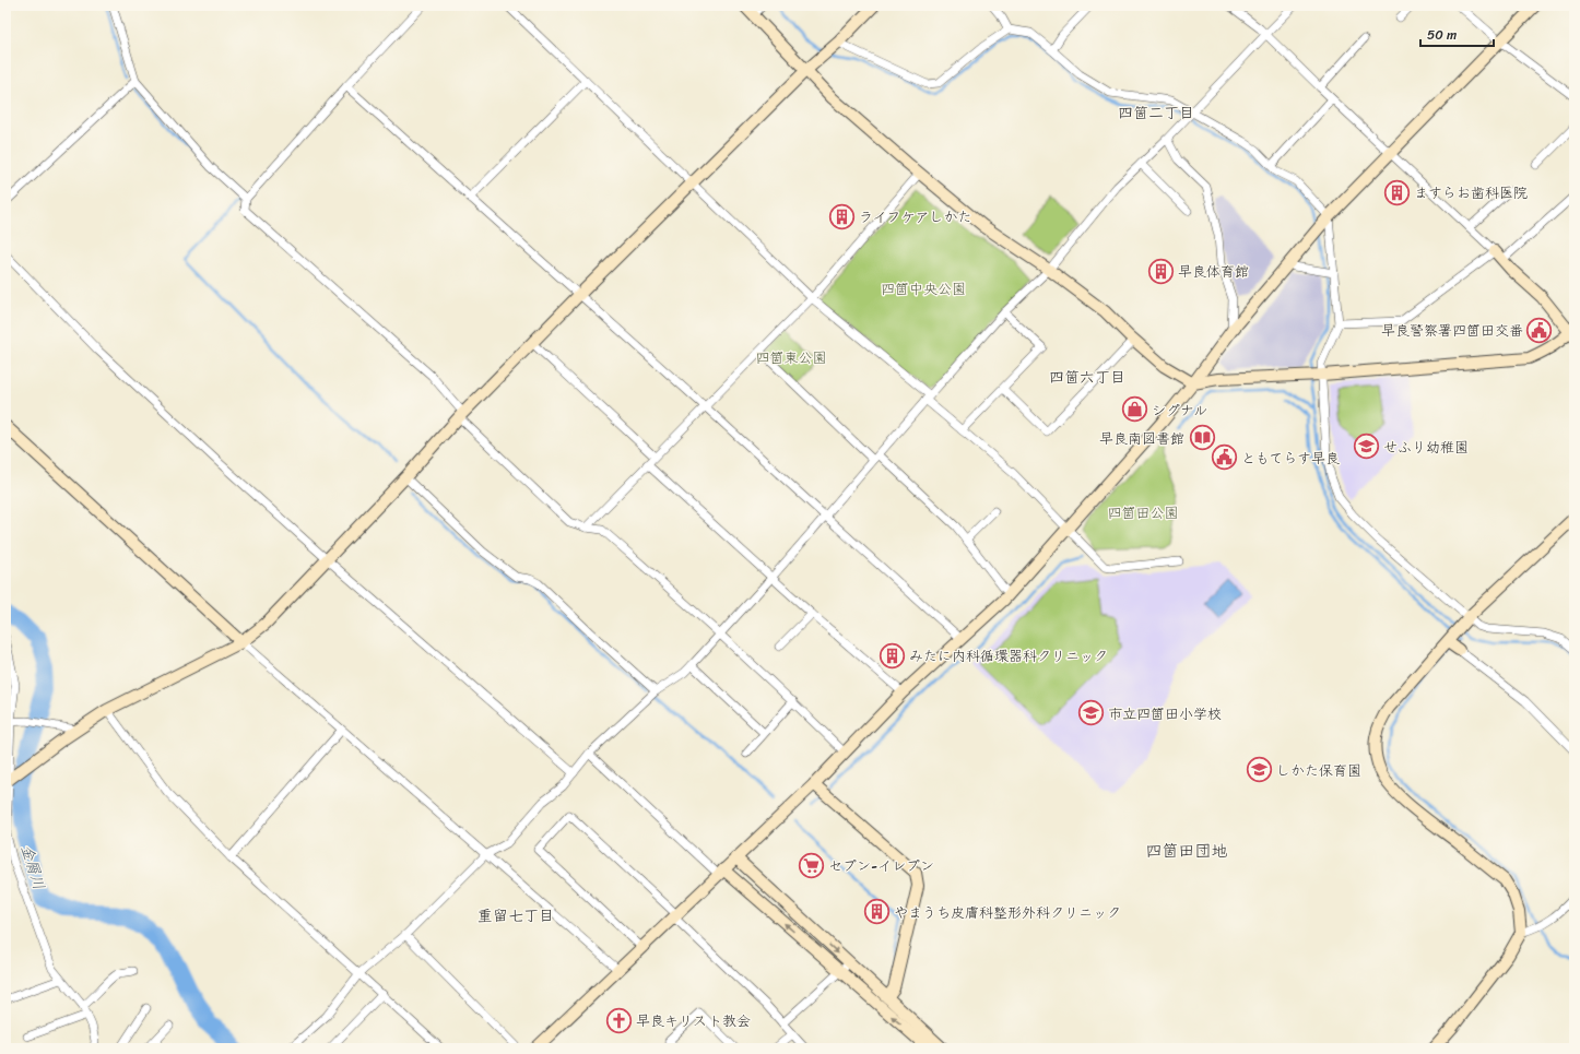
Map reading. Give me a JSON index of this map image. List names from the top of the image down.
{
  "districts": [
    "四箇二丁目",
    "四箇六丁目",
    "四箇田団地",
    "重留七丁目"
  ],
  "water": ["金屑川"],
  "parks": ["四箇中央公園", "四箇東公園", "四箇田公園"],
  "places": {
    "building": [
      "ますらお歯科医院",
      "ライフケアしかた",
      "早良体育館",
      "みたに内科循環器科クリニック",
      "やまうち皮膚科整形外科クリニック"
    ],
    "public building": ["早良警察署四箇田交番", "ともてらす早良"],
    "shop": ["シグナル"],
    "library": ["早良南図書館"],
    "school or university": ["せふり幼稚園", "市立四箇田小学校", "しかた保育園"],
    "supermarket": ["セブン-イレブン"],
    "church": ["早良キリスト教会"]
  },
  "scale_bar": "50 m"
}
